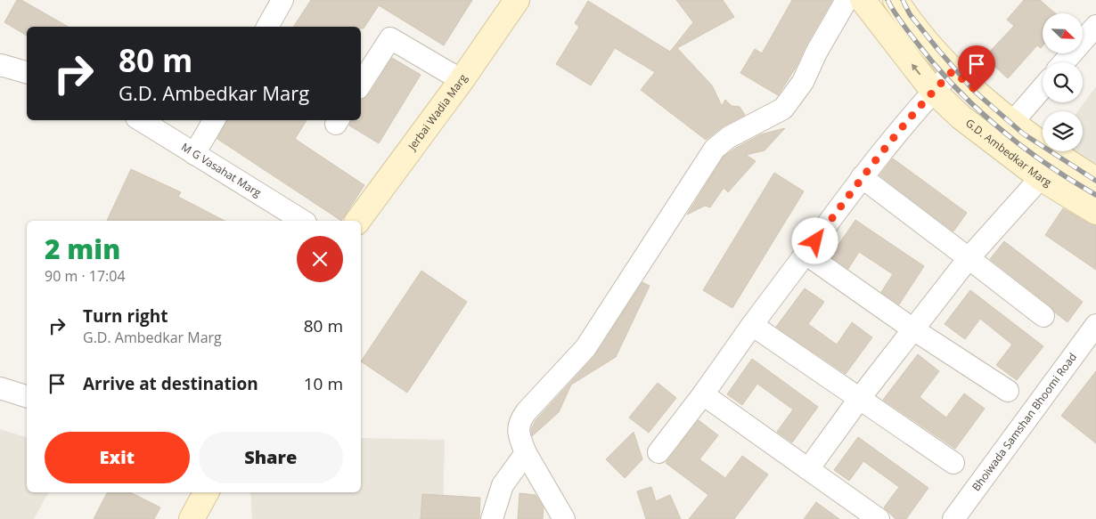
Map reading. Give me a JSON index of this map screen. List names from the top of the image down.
{
  "streets": {
    "main road": ["Jerbai Wadia Marg", "G.D. Ambedkar Marg"],
    "street": ["M G Vasahat Marg", "Bhoiwada Samshan Bhoomi Road"]
  },
  "north": "bottom right",
  "page": {
    "turn": ["80 m", "G.D. Ambedkar Marg"],
    "heading": ["2 min", "90 m · 17:04"],
    "list": [
      {
        "name": "Turn right",
        "note": "G.D. Ambedkar Marg",
        "value": "80 m"
      },
      {
        "name": "Arrive at destination",
        "value": "10 m"
      }
    ],
    "buttons": ["Exit", "Share"]
  }
}
